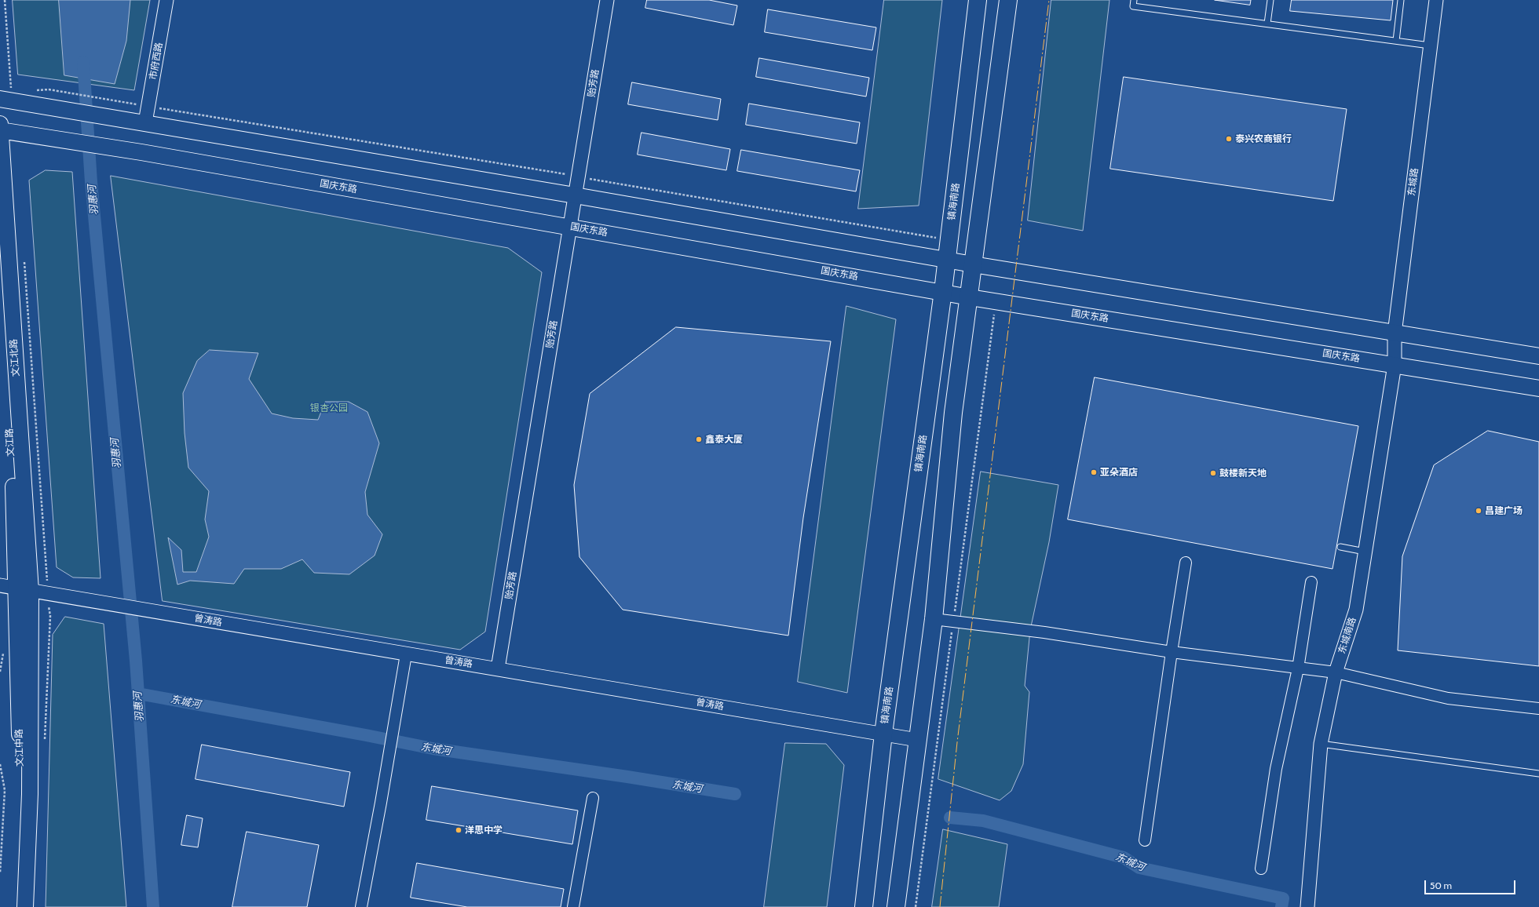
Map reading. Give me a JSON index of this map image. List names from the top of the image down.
{
  "streets": {
    "highway": ["镇海南路"],
    "main road": [
      "国庆东路",
      "文江北路",
      "文江路",
      "文江中路"
    ],
    "street": [
      "市府西路",
      "贻芳路",
      "东城路",
      "曾涛路",
      "东城南路"
    ]
  },
  "crossings": [
    ["贻芳路", "国庆东路"],
    ["贻芳路", "曾涛路"],
    ["东城路", "国庆东路"],
    ["东城路", "东城南路"],
    ["国庆东路", "镇海南路"],
    ["国庆东路", "文江北路"],
    ["国庆东路", "东城南路"],
    ["镇海南路", "曾涛路"],
    ["文江北路", "文江路"],
    ["文江北路", "曾涛路"],
    ["文江北路", "文江中路"],
    ["文江路", "曾涛路"],
    ["文江路", "文江中路"],
    ["曾涛路", "文江中路"]
  ],
  "water": ["羽惠河", "东城河"],
  "parks": ["银杏公园"],
  "places": [
    "泰兴农商银行",
    "鑫泰大厦",
    "亚朵酒店",
    "鼓楼新天地",
    "昌建广场",
    "洋思中学"
  ],
  "scale_bar": "50 m"
}
